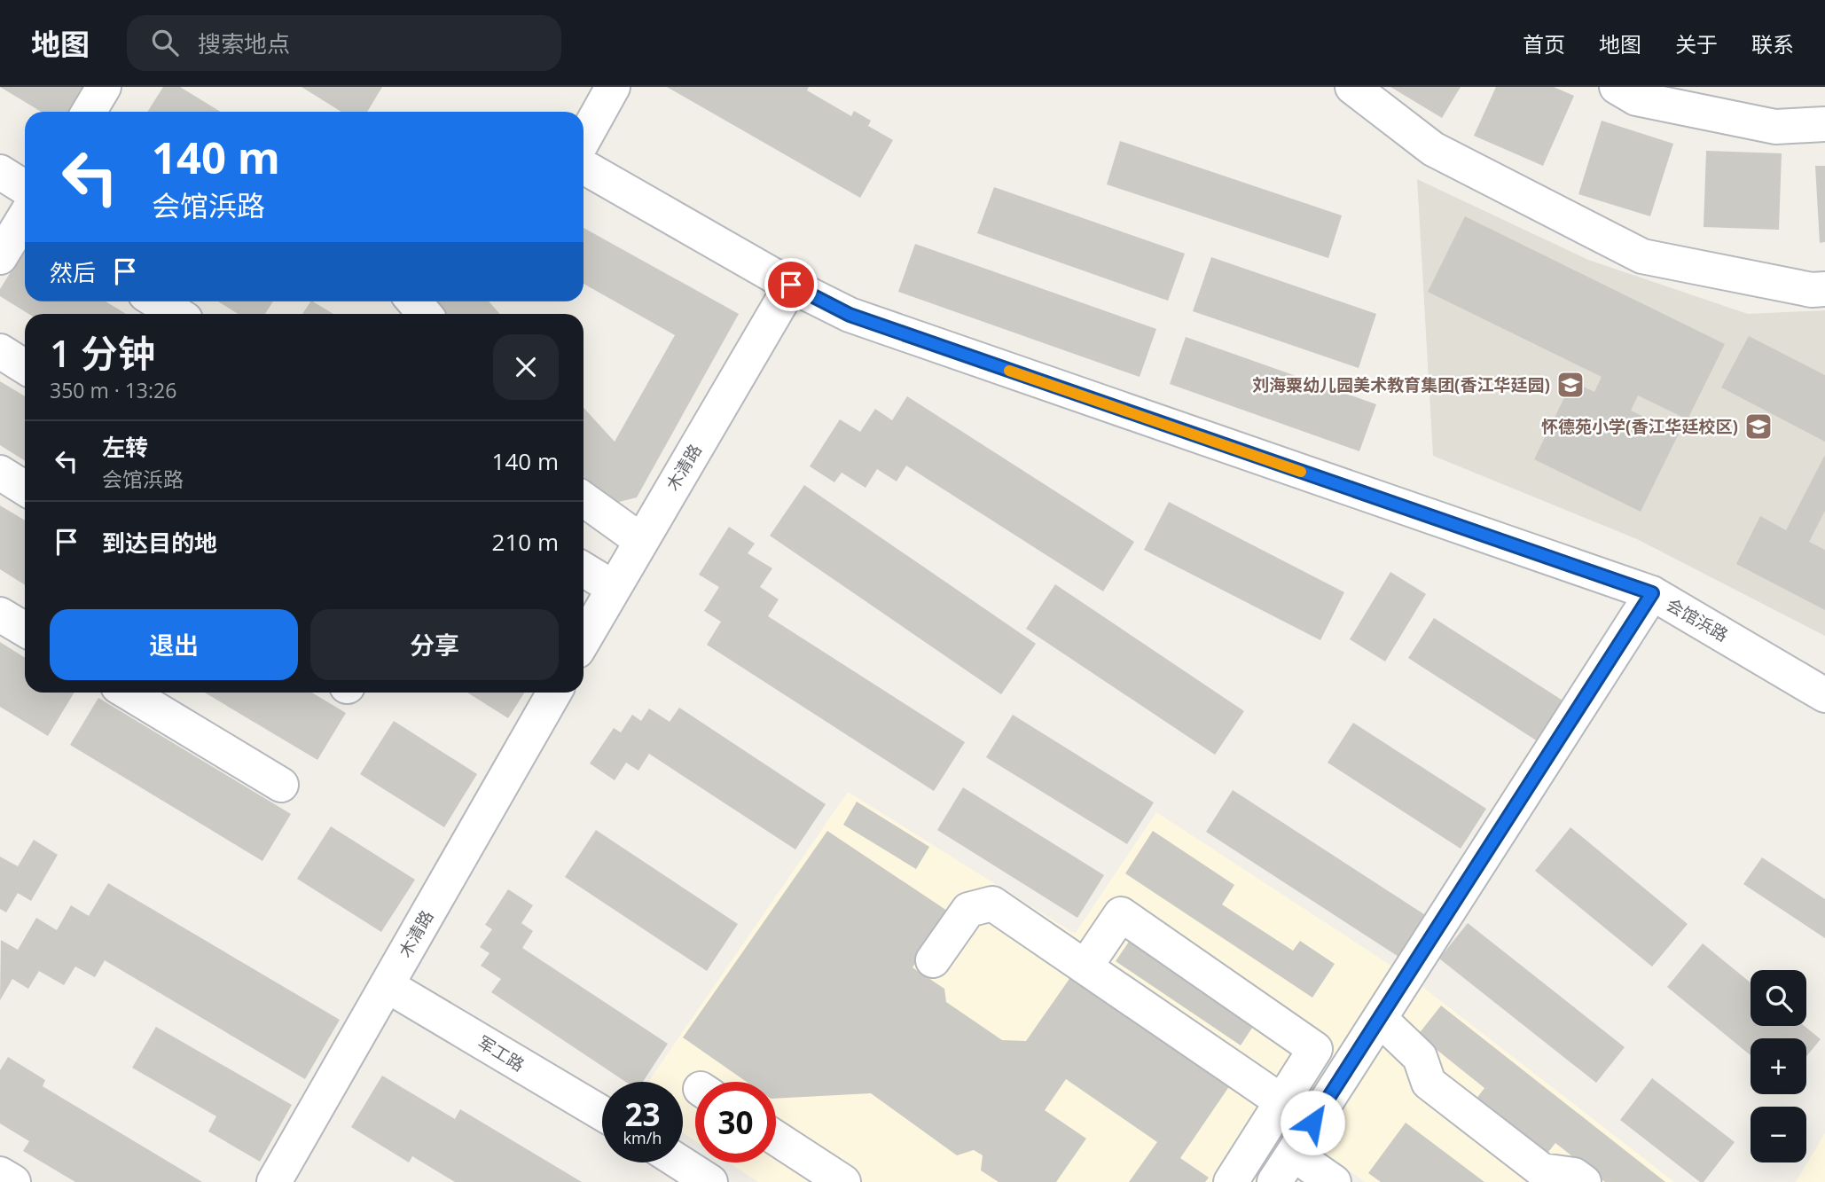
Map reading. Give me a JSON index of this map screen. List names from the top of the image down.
{
  "streets": {
    "street": ["木清路", "会馆浜路", "军工路"]
  },
  "crossings": [
    ["木清路", "会馆浜路"],
    ["木清路", "军工路"]
  ],
  "places": {
    "school or university": ["刘海粟幼儿园美术教育集团(香江华廷园)", "怀德苑小学(香江华廷校区)"]
  },
  "page": {
    "header": "地图",
    "search": "搜索地点",
    "nav": [
      "首页",
      "地图",
      "关于",
      "联系"
    ],
    "turn": ["140 m", "会馆浜路"],
    "then": "然后",
    "heading": ["1 分钟", "350 m · 13:26"],
    "list": [
      {
        "name": "左转",
        "note": "会馆浜路",
        "value": "140 m"
      },
      {
        "name": "到达目的地",
        "value": "210 m"
      }
    ],
    "buttons": ["退出", "分享"],
    "map_buttons": ["+", "−"],
    "speed": "23 km/h",
    "limit": "30"
  }
}
